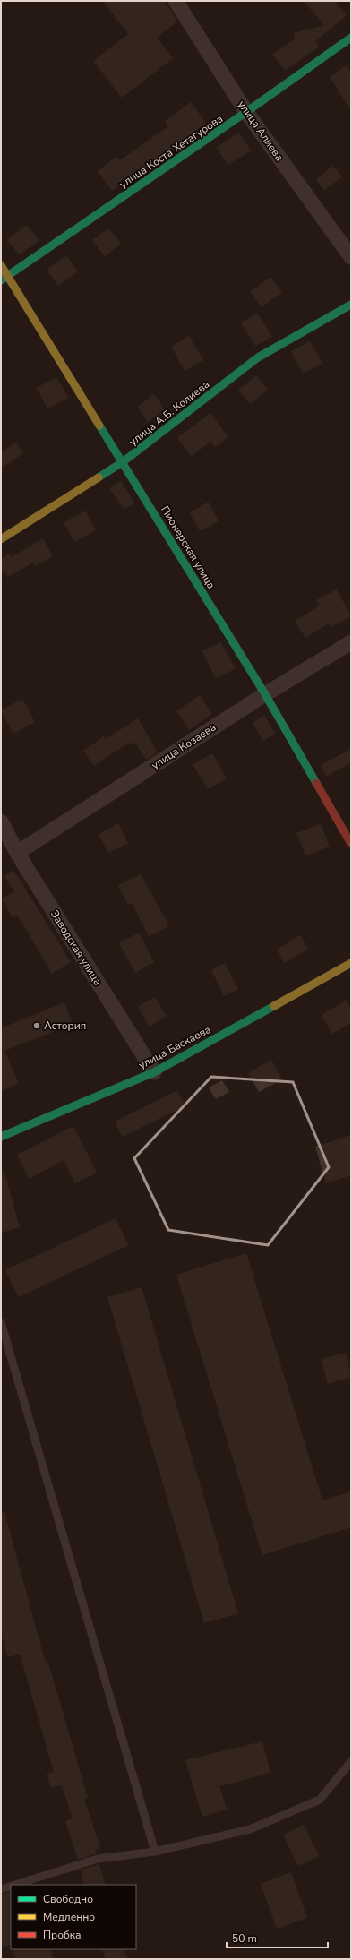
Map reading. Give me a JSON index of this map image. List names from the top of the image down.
{
  "streets": {
    "street": [
      "улица Алиева",
      "улица Коста Хетагурова",
      "улица А.Б. Колиева",
      "Пионерская улица",
      "улица Козаева",
      "Заводская улица",
      "улица Баскаева"
    ]
  },
  "crossings": [
    ["улица Алиева", "улица Коста Хетагурова"],
    ["улица Коста Хетагурова", "Пионерская улица"],
    ["улица А.Б. Колиева", "Пионерская улица"],
    ["Пионерская улица", "улица Козаева"],
    ["улица Козаева", "Заводская улица"],
    ["Заводская улица", "улица Баскаева"]
  ],
  "places": ["Астория"],
  "legend": ["Свободно", "Медленно", "Пробка"],
  "scale_bar": "50 m"
}
